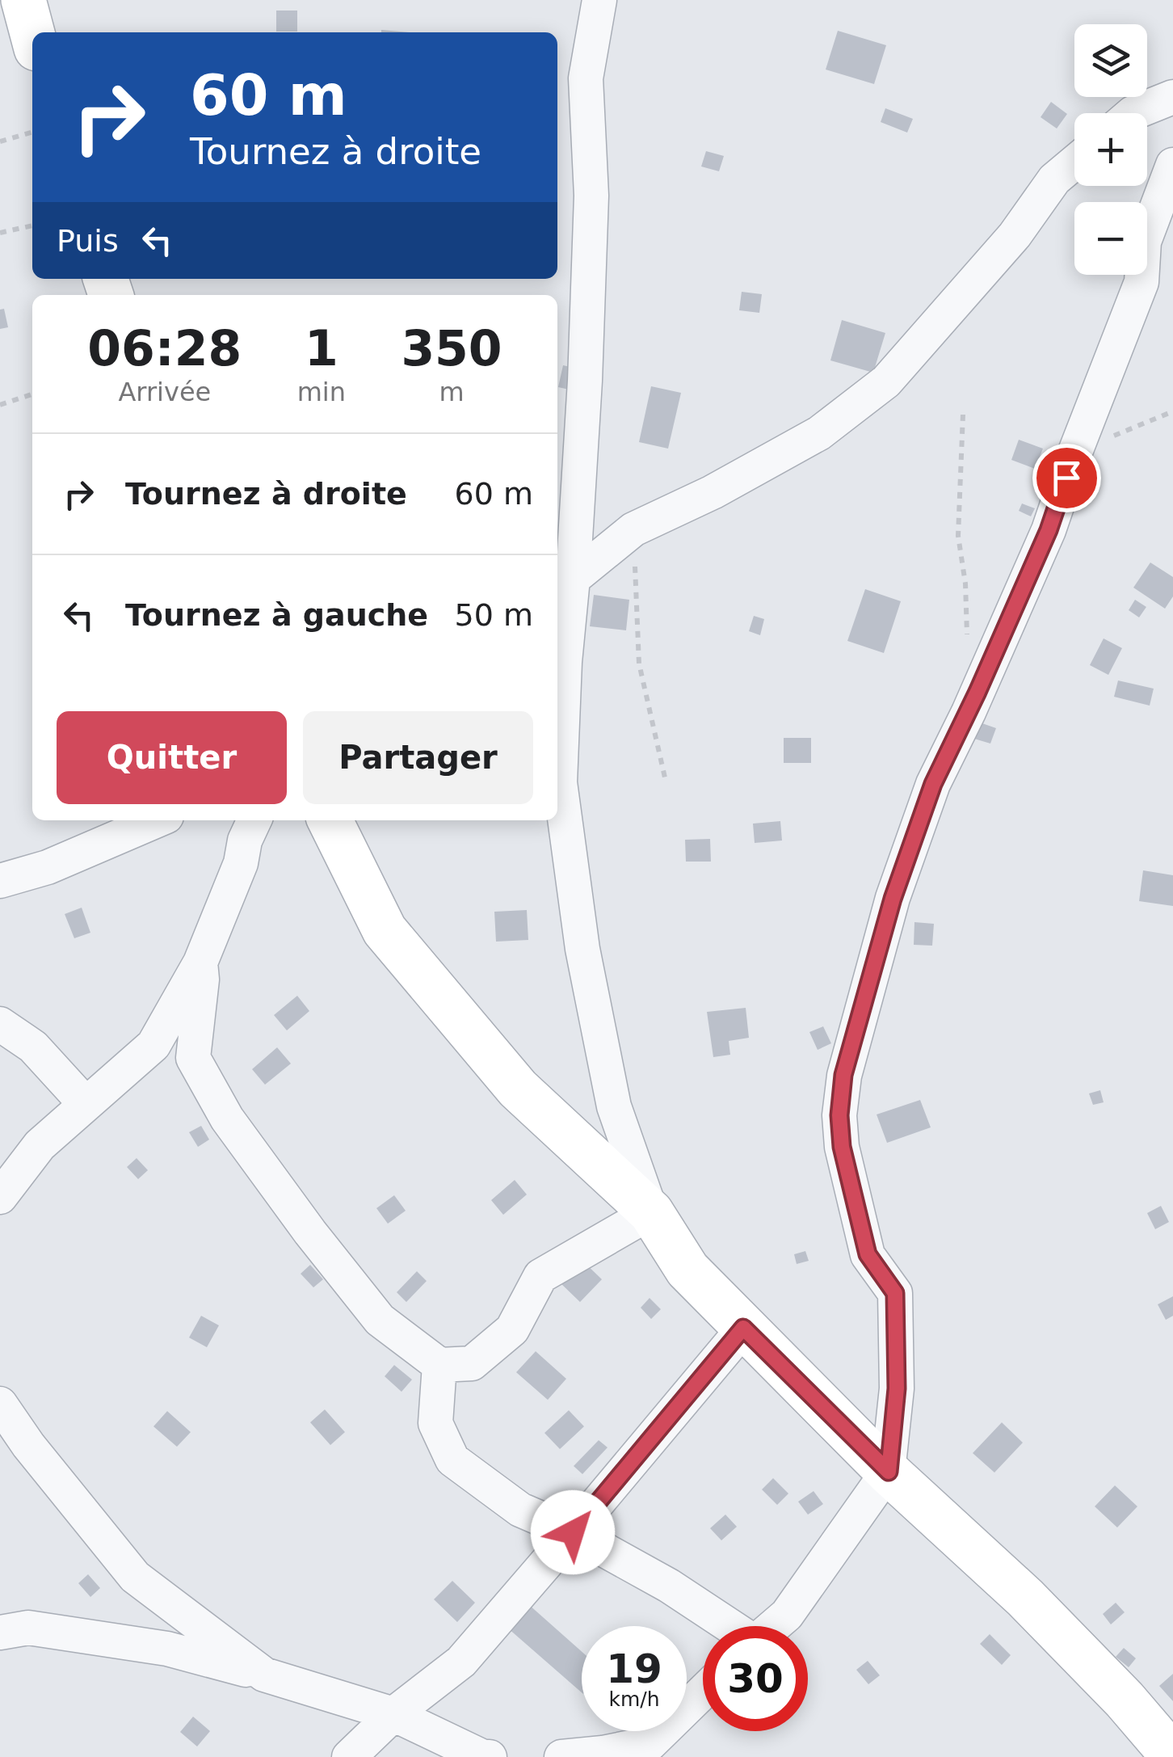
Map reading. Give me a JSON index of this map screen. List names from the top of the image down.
{
  "page": {
    "map_buttons": ["+", "−"],
    "turn": ["60 m", "Tournez à droite"],
    "then": "Puis",
    "eta": [
      "06:28",
      "Arrivée",
      "1",
      "min",
      "350",
      "m"
    ],
    "list": [
      {
        "name": "Tournez à droite",
        "value": "60 m"
      },
      {
        "name": "Tournez à gauche",
        "value": "50 m"
      }
    ],
    "buttons": ["Quitter", "Partager"],
    "speed": "19 km/h",
    "limit": "30"
  }
}
